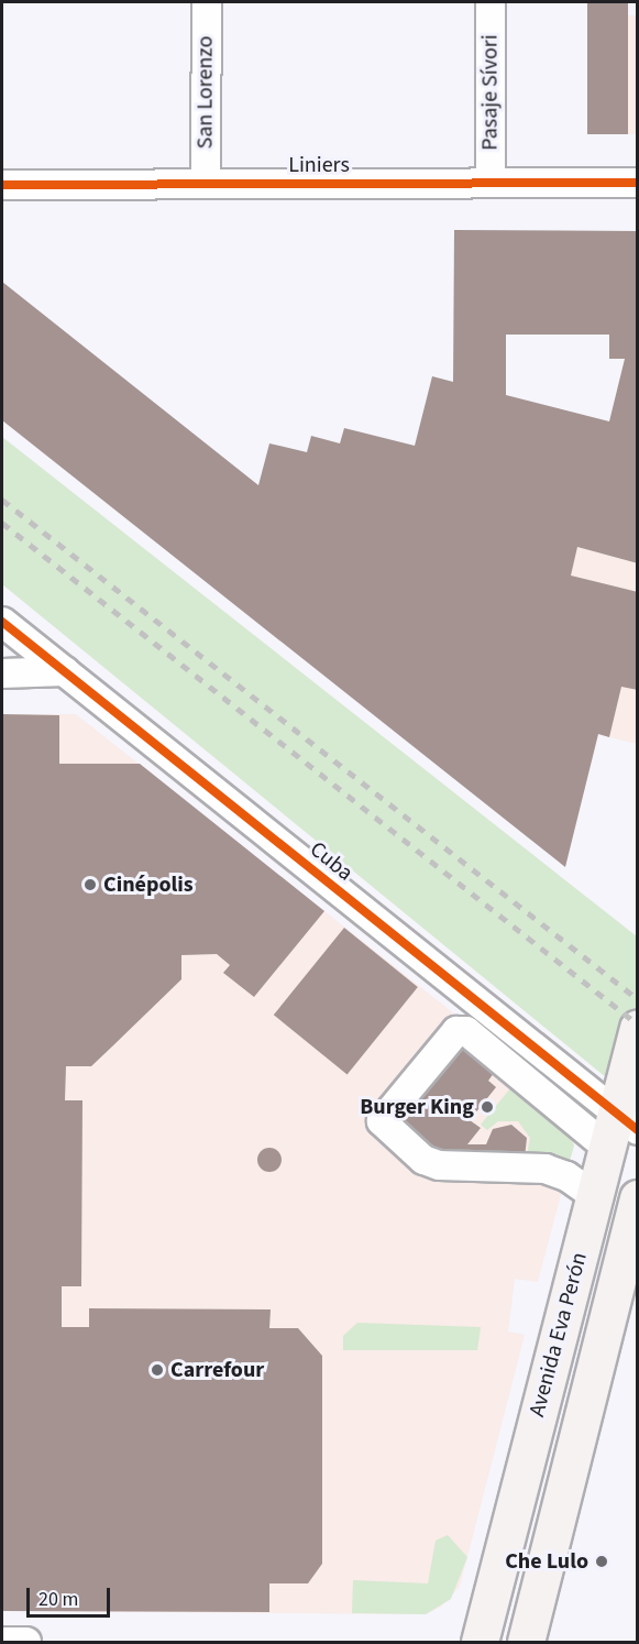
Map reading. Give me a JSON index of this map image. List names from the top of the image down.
{
  "streets": {
    "main road": ["Avenida Eva Perón"],
    "street": [
      "San Lorenzo",
      "Pasaje Sívori",
      "Liniers",
      "Cuba"
    ]
  },
  "crossings": [
    ["San Lorenzo", "Liniers"],
    ["Pasaje Sívori", "Liniers"],
    ["Cuba", "Avenida Eva Perón"]
  ],
  "places": [
    "Cinépolis",
    "Burger King",
    "Carrefour",
    "Che Lulo"
  ],
  "scale_bar": "20 m"
}
